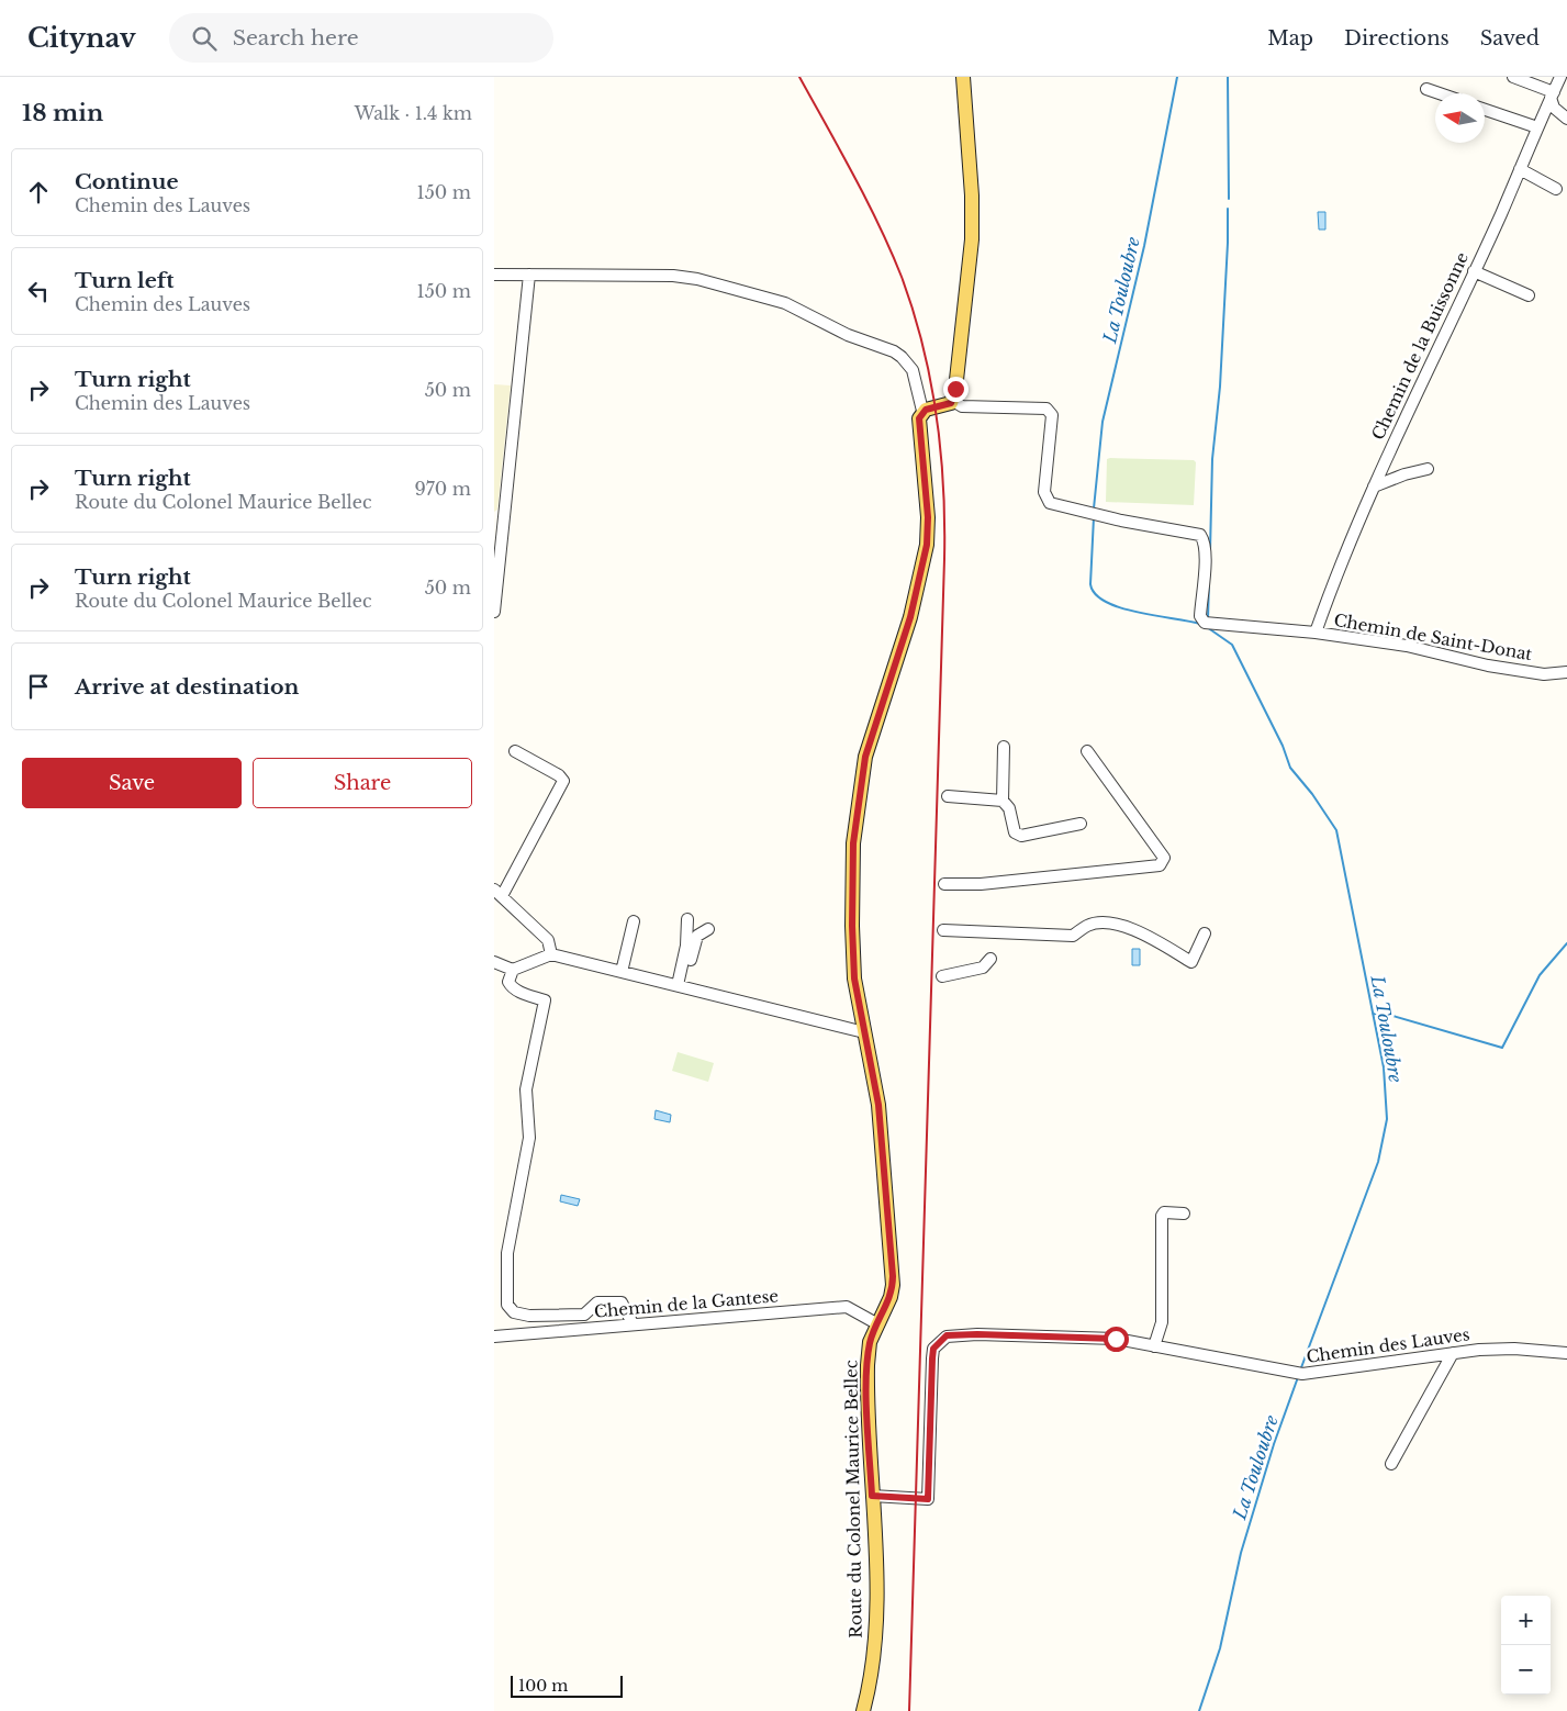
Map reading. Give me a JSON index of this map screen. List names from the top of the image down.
{
  "streets": {
    "main road": ["Route du Colonel Maurice Bellec"],
    "street": [
      "Chemin de la Buissonne",
      "Chemin de Saint-Donat",
      "Chemin de la Gantese",
      "Chemin des Lauves"
    ]
  },
  "crossings": [
    ["Chemin de la Buissonne", "Chemin de Saint-Donat"],
    ["Chemin de la Gantese", "Route du Colonel Maurice Bellec"],
    ["Chemin des Lauves", "Route du Colonel Maurice Bellec"]
  ],
  "water": ["La Touloubre"],
  "scale_bar": "100 m",
  "north": "left",
  "page": {
    "header": "Citynav",
    "search": "Search here",
    "nav": ["Map", "Directions", "Saved"],
    "heading": ["18 min", "Walk · 1.4 km"],
    "list": [
      ["Continue", "Chemin des Lauves", "150 m"],
      ["Turn left", "Chemin des Lauves", "150 m"],
      ["Turn right", "Chemin des Lauves", "50 m"],
      ["Turn right", "Route du Colonel Maurice Bellec", "970 m"],
      ["Turn right", "Route du Colonel Maurice Bellec", "50 m"],
      "Arrive at destination"
    ],
    "buttons": ["Save", "Share"],
    "map_buttons": ["+", "−"],
    "scale": "100 m"
  }
}
